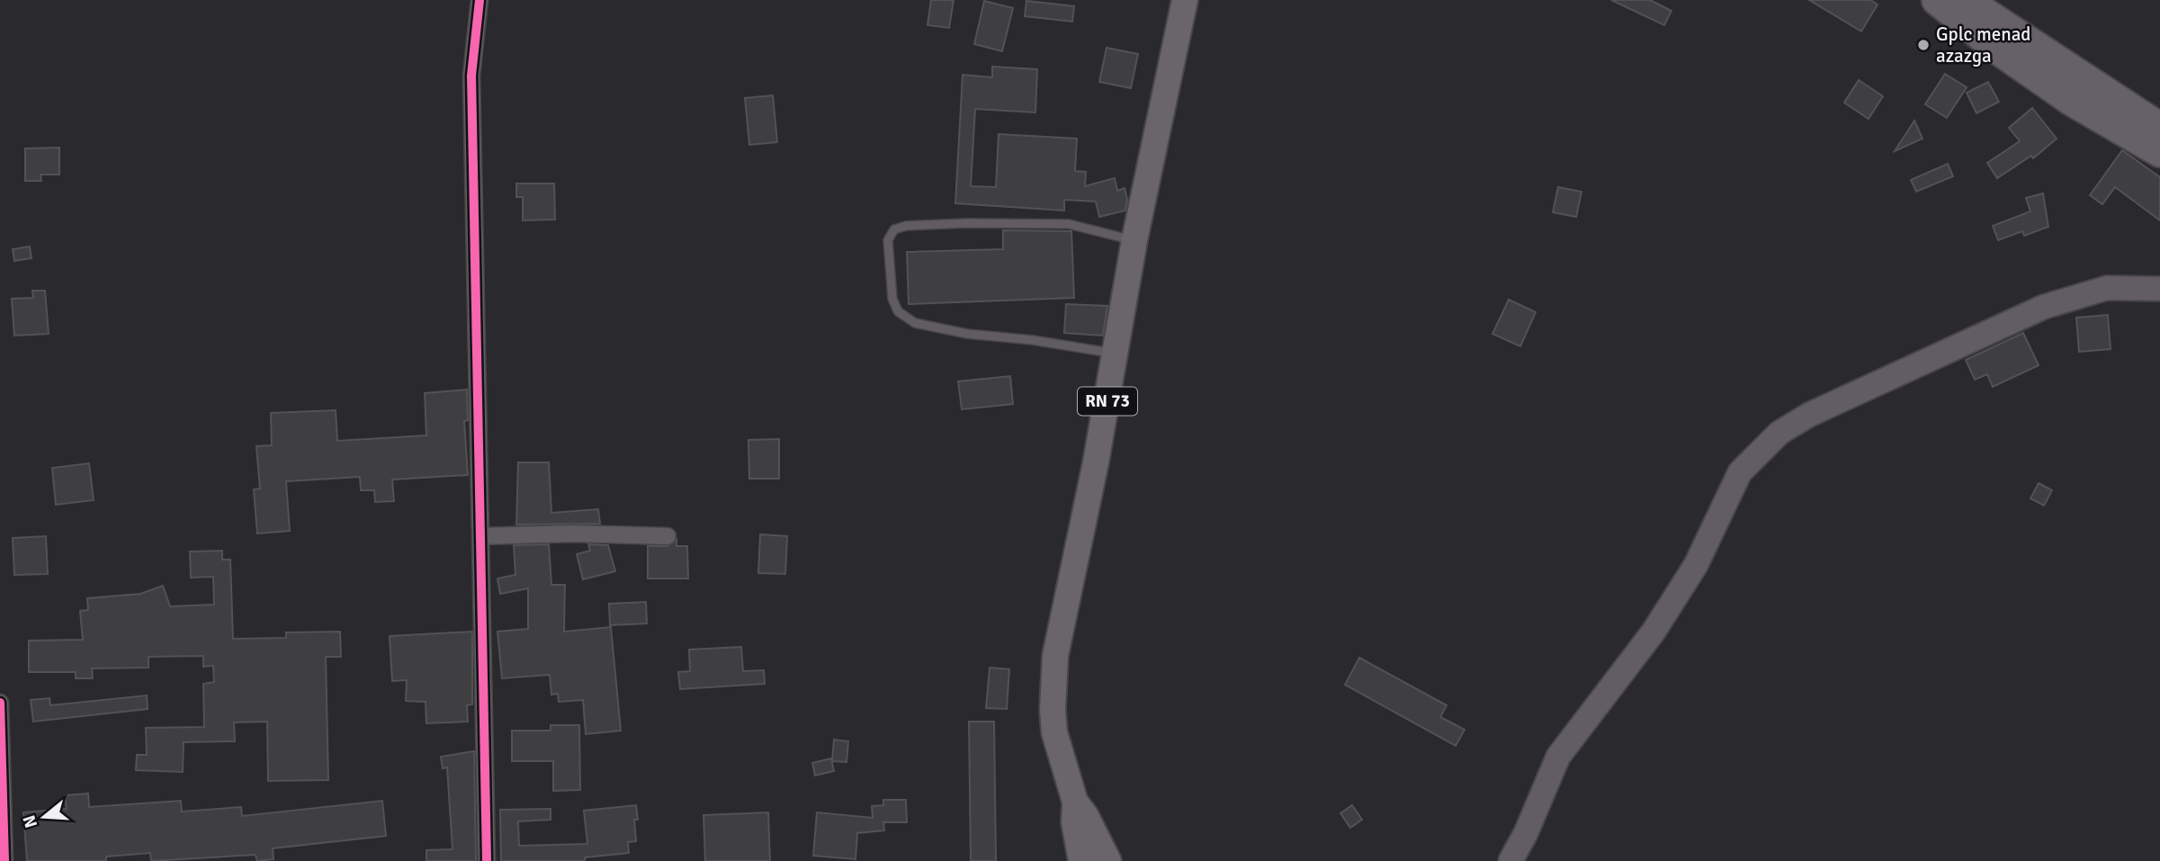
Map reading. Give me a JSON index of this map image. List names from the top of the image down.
{
  "streets": {
    "main road": ["RN 73"]
  },
  "places": ["Gplc menad azazga"],
  "north": "left"
}
